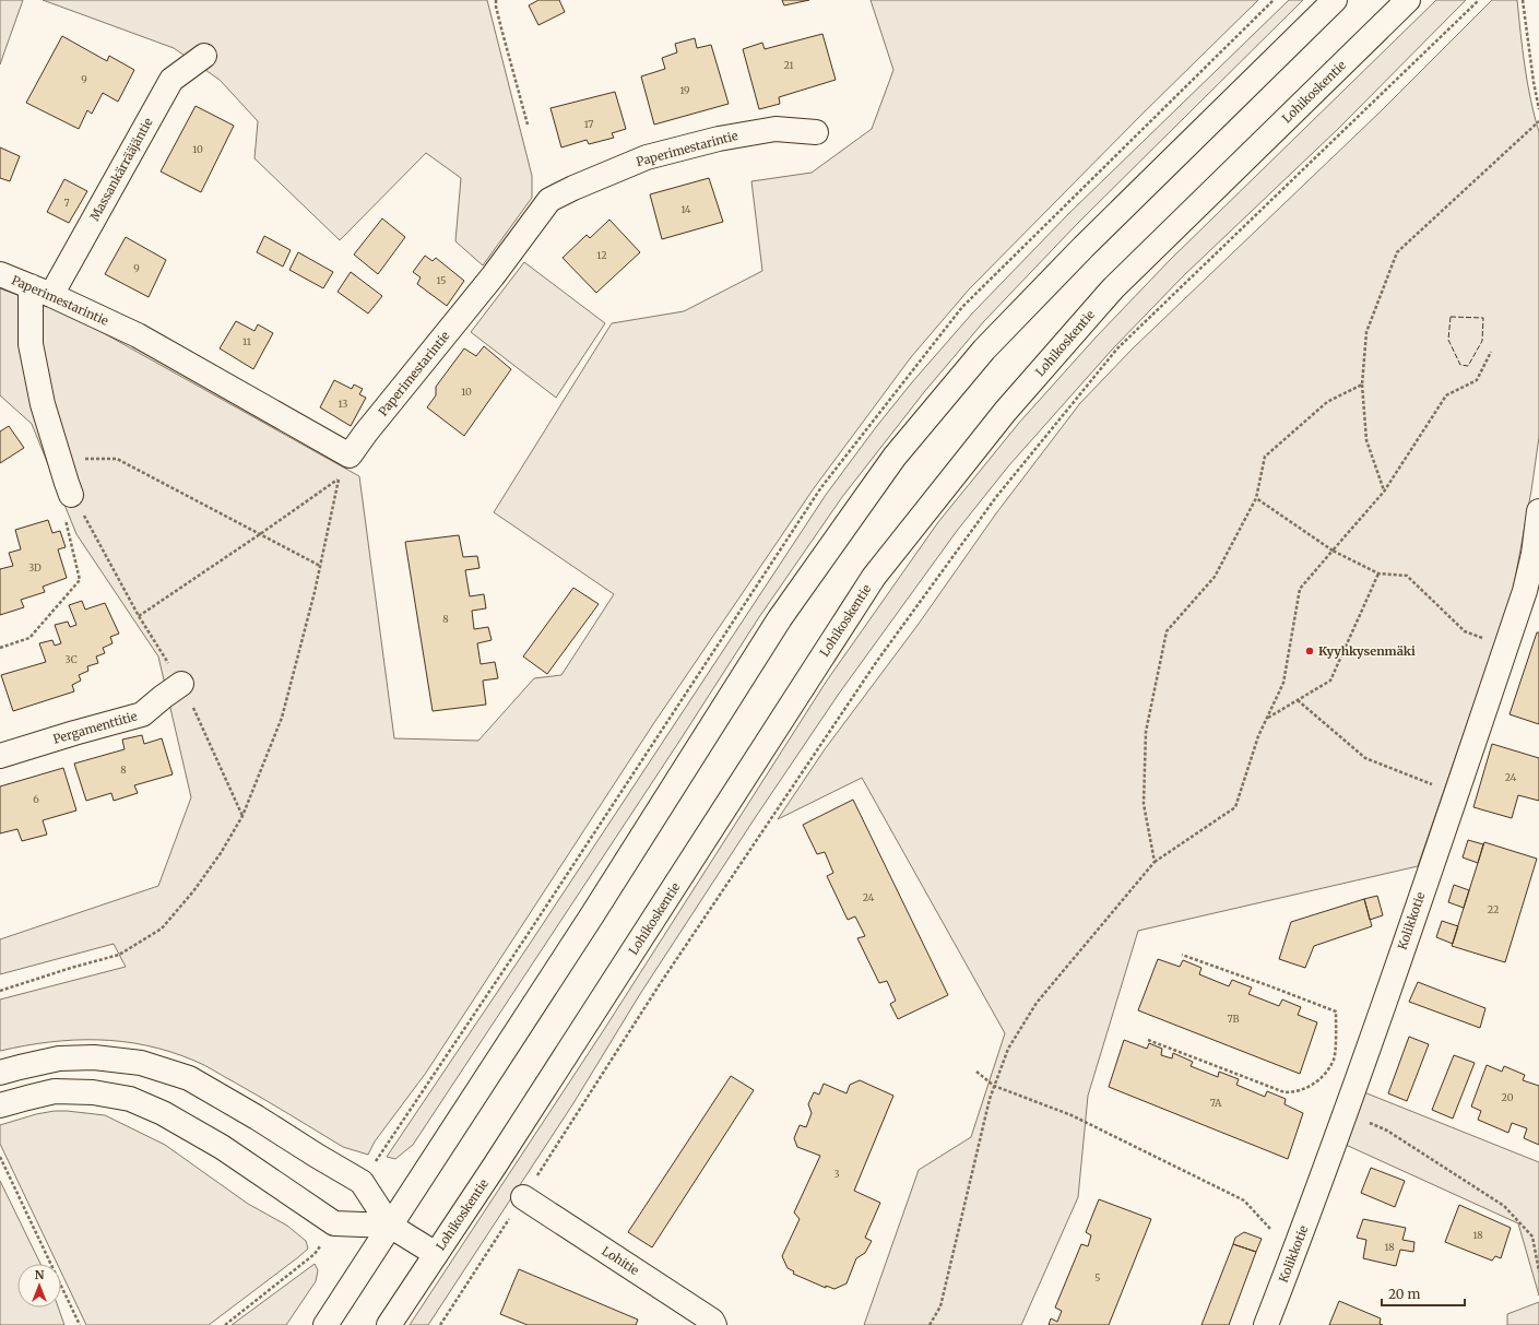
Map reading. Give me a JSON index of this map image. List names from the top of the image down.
{
  "streets": {
    "main road": [
      "Lohikoskentie",
      "Paperimestarintie",
      "Massankärrääjäntie",
      "Pergamenttitie",
      "Kolikkotie",
      "Lohitie"
    ]
  },
  "crossings": [
    ["Paperimestarintie", "Massankärrääjäntie"]
  ],
  "places": ["Kyyhkysenmäki"],
  "house_numbers": [
    "21",
    "9",
    "19",
    "17",
    "10",
    "7",
    "14",
    "12",
    "9",
    "15",
    "11",
    "10",
    "13",
    "3D",
    "8",
    "3C",
    "8",
    "24",
    "6",
    "24",
    "22",
    "7B",
    "20",
    "7A",
    "3",
    "18",
    "18",
    "5"
  ],
  "scale_bar": "20 m",
  "north": "top"
}
